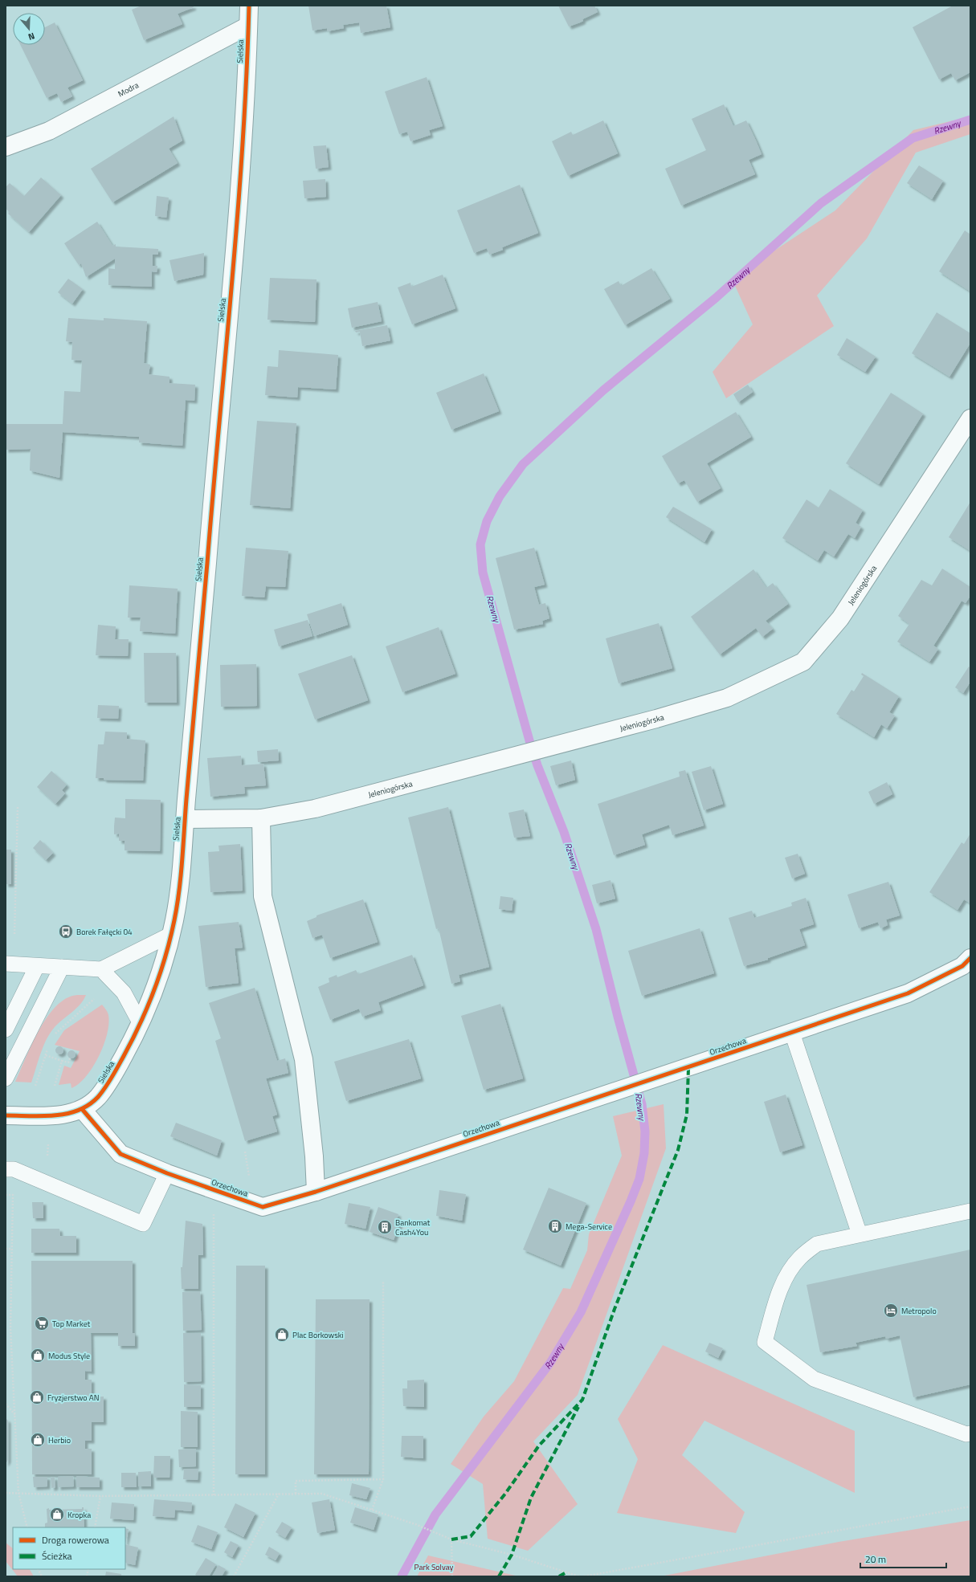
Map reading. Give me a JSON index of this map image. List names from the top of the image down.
{
  "streets": {
    "street": [
      "Sielska",
      "Modra",
      "Jeleniogórska",
      "Orzechowa"
    ]
  },
  "crossings": [
    ["Sielska", "Modra"],
    ["Sielska", "Jeleniogórska"],
    ["Sielska", "Orzechowa"]
  ],
  "water": ["Rzewny"],
  "parks": ["Park Solvay"],
  "places": {
    "bus stop": ["Borek Fałęcki 04"],
    "building": ["Mega-Service", "Bankomat Cash4You"],
    "hotel": ["Metropolo"],
    "supermarket": ["Top Market"],
    "shop": [
      "Plac Borkowski",
      "Modus Style",
      "Fryzjerstwo AN",
      "Herbio",
      "Kropka"
    ]
  },
  "legend": ["Droga rowerowa", "Ścieżka"],
  "scale_bar": "20 m",
  "north": "bottom"
}
